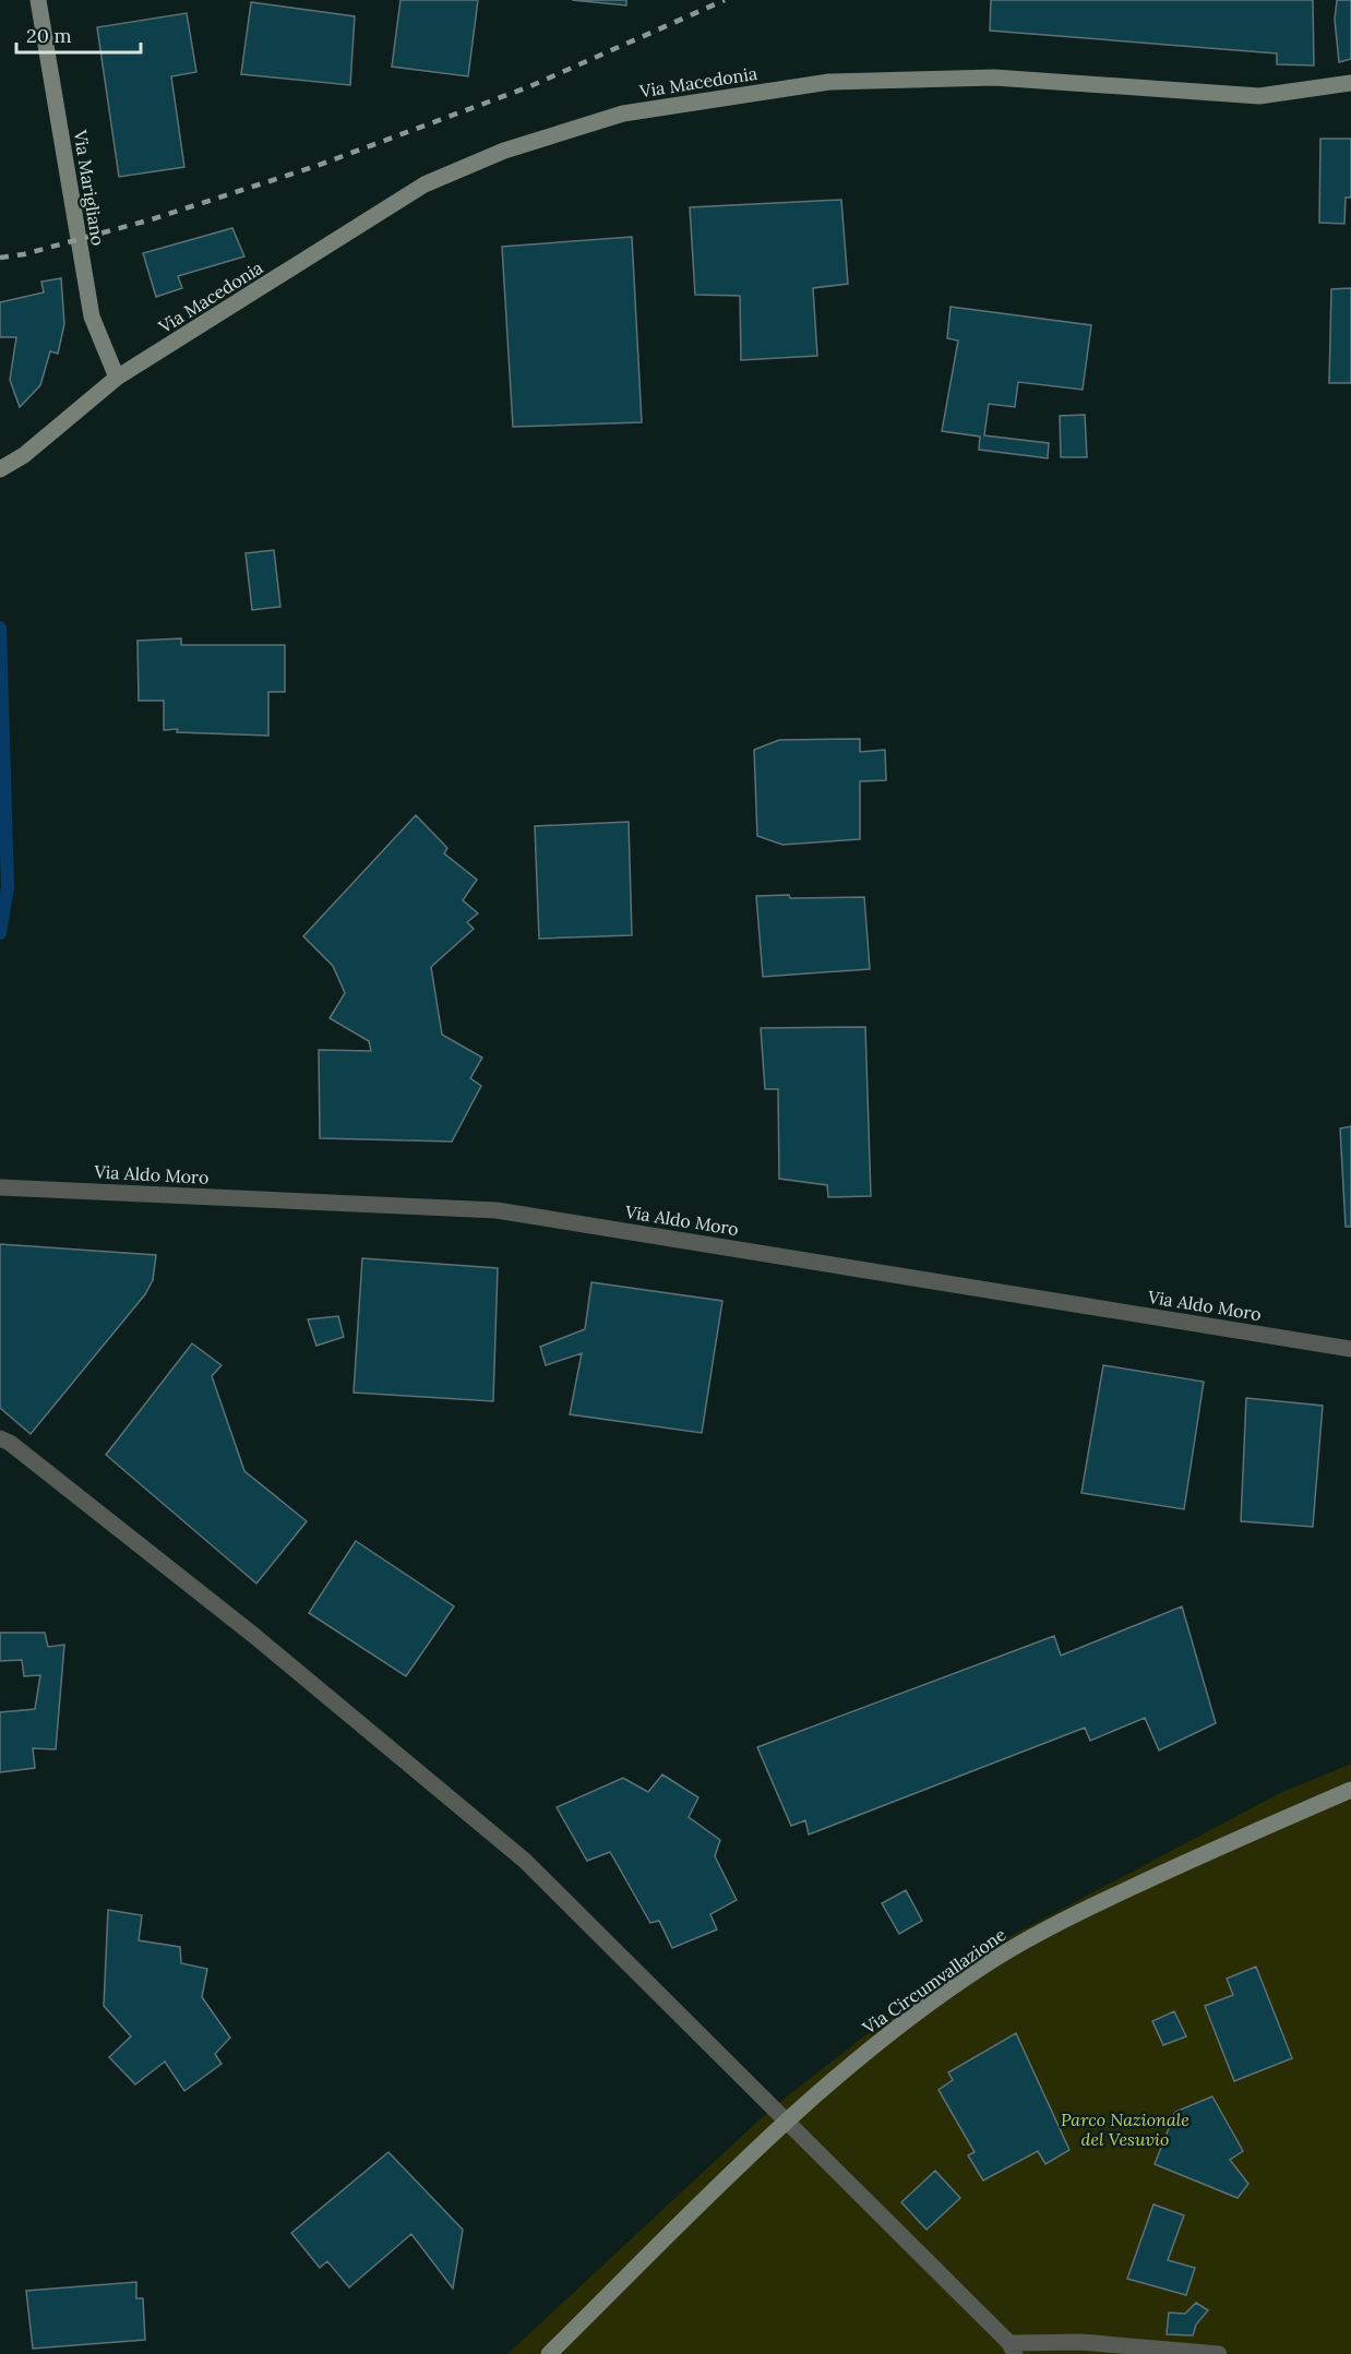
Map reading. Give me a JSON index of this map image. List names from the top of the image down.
{
  "streets": {
    "street": [
      "Via Macedonia",
      "Via Marigliano",
      "Via Aldo Moro",
      "Via Circumvallazione"
    ]
  },
  "crossings": [
    ["Via Macedonia", "Via Marigliano"]
  ],
  "parks": ["Parco Nazionale del Vesuvio"],
  "scale_bar": "20 m"
}
